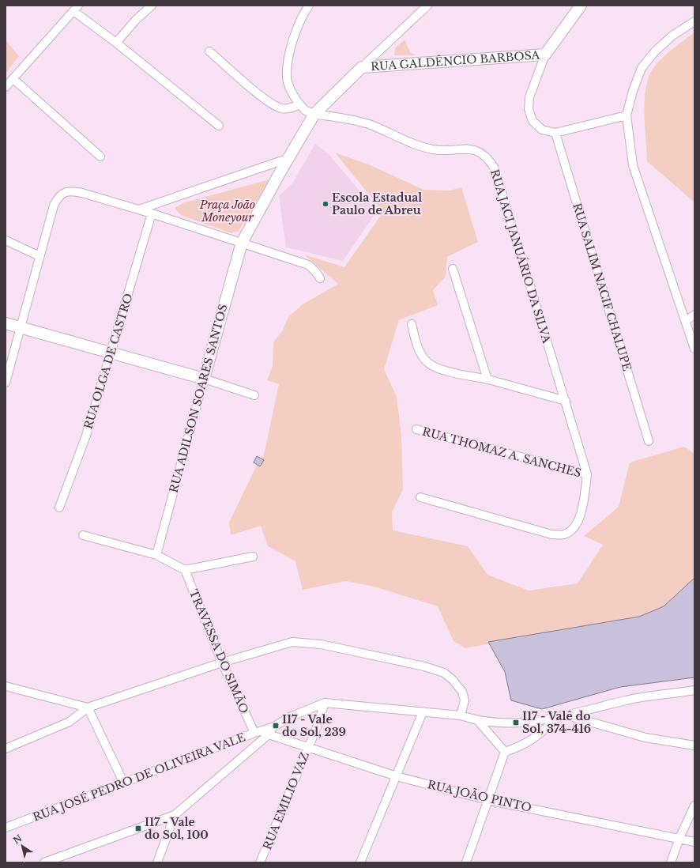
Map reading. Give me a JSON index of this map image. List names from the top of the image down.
{
  "streets": {
    "street": [
      "RUA GALDÊNCIO BARBOSA",
      "RUA JACI JANUÁRIO DA SILVA",
      "RUA SALIM NACIF CHALUPE",
      "RUA OLGA DE CASTRO",
      "RUA ADILSON SOARES SANTOS",
      "RUA THOMAZ A. SANCHES",
      "TRAVESSA DO SIMÃO",
      "RUA JOSÉ PEDRO DE OLIVEIRA VALE",
      "RUA JOÃO PINTO",
      "RUA EMILIO VAZ"
    ]
  },
  "crossings": [
    ["RUA GALDÊNCIO BARBOSA", "RUA ADILSON SOARES SANTOS"],
    ["RUA JACI JANUÁRIO DA SILVA", "RUA ADILSON SOARES SANTOS"],
    ["RUA JACI JANUÁRIO DA SILVA", "RUA THOMAZ A. SANCHES"],
    ["TRAVESSA DO SIMÃO", "RUA JOSÉ PEDRO DE OLIVEIRA VALE"],
    ["RUA JOSÉ PEDRO DE OLIVEIRA VALE", "RUA EMILIO VAZ"],
    ["RUA JOÃO PINTO", "RUA EMILIO VAZ"]
  ],
  "parks": ["Praça João Moneyour"],
  "places": {
    "other": ["Escola Estadual Paulo de Abreu"],
    "transit": ["I17 - Valê do Sol, 374-416", "I17 - Vale do Sol, 239", "I17 - Vale do Sol, 100"]
  },
  "north": "top left"
}
